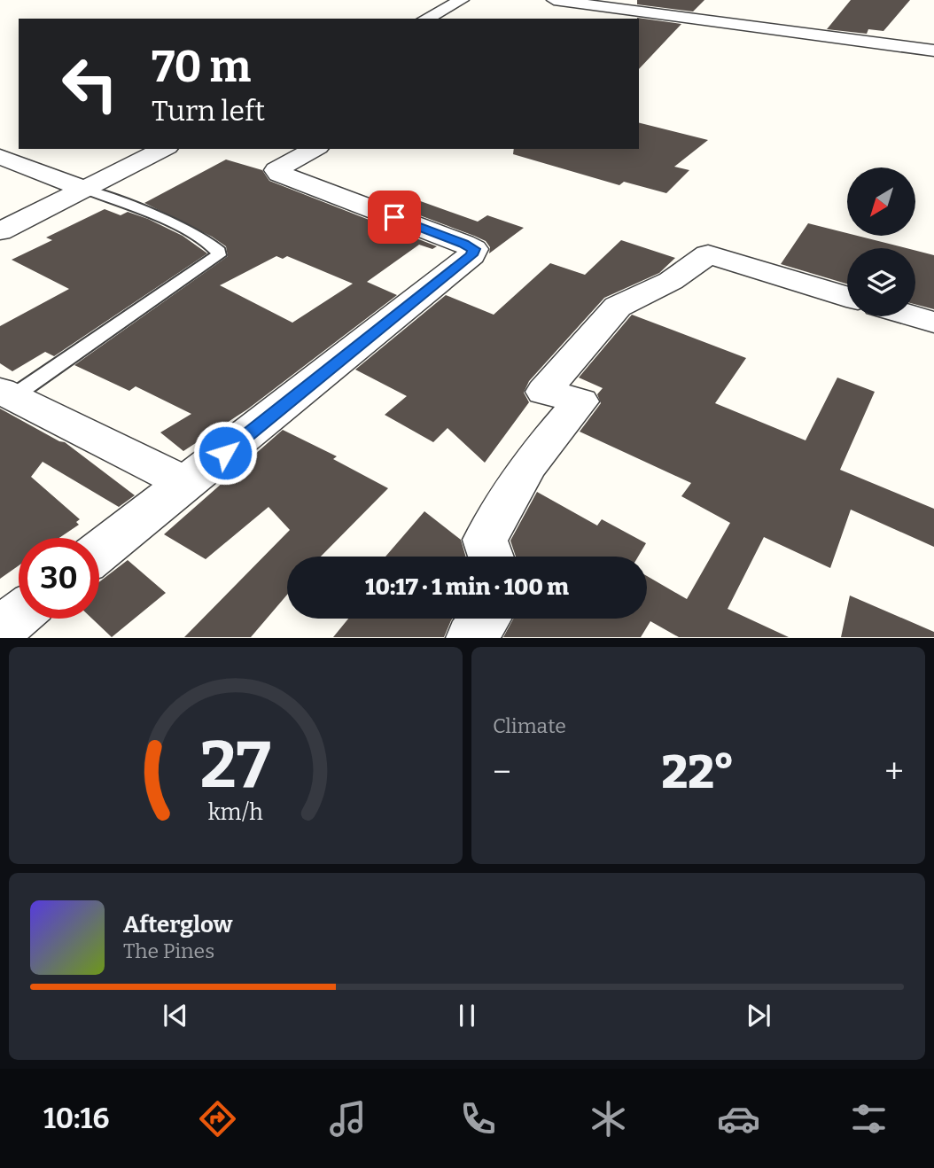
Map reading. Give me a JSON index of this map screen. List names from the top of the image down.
{
  "north": "bottom left",
  "page": {
    "turn": ["70 m", "Turn left"],
    "limit": "30",
    "trip": "10:17 · 1 min · 100 m",
    "tile": "Climate",
    "heat": ["−", "22°", "+"],
    "song": ["Afterglow", "The Pines"],
    "tabs": "10:16",
    "gauge": ["27", "km/h"]
  }
}
